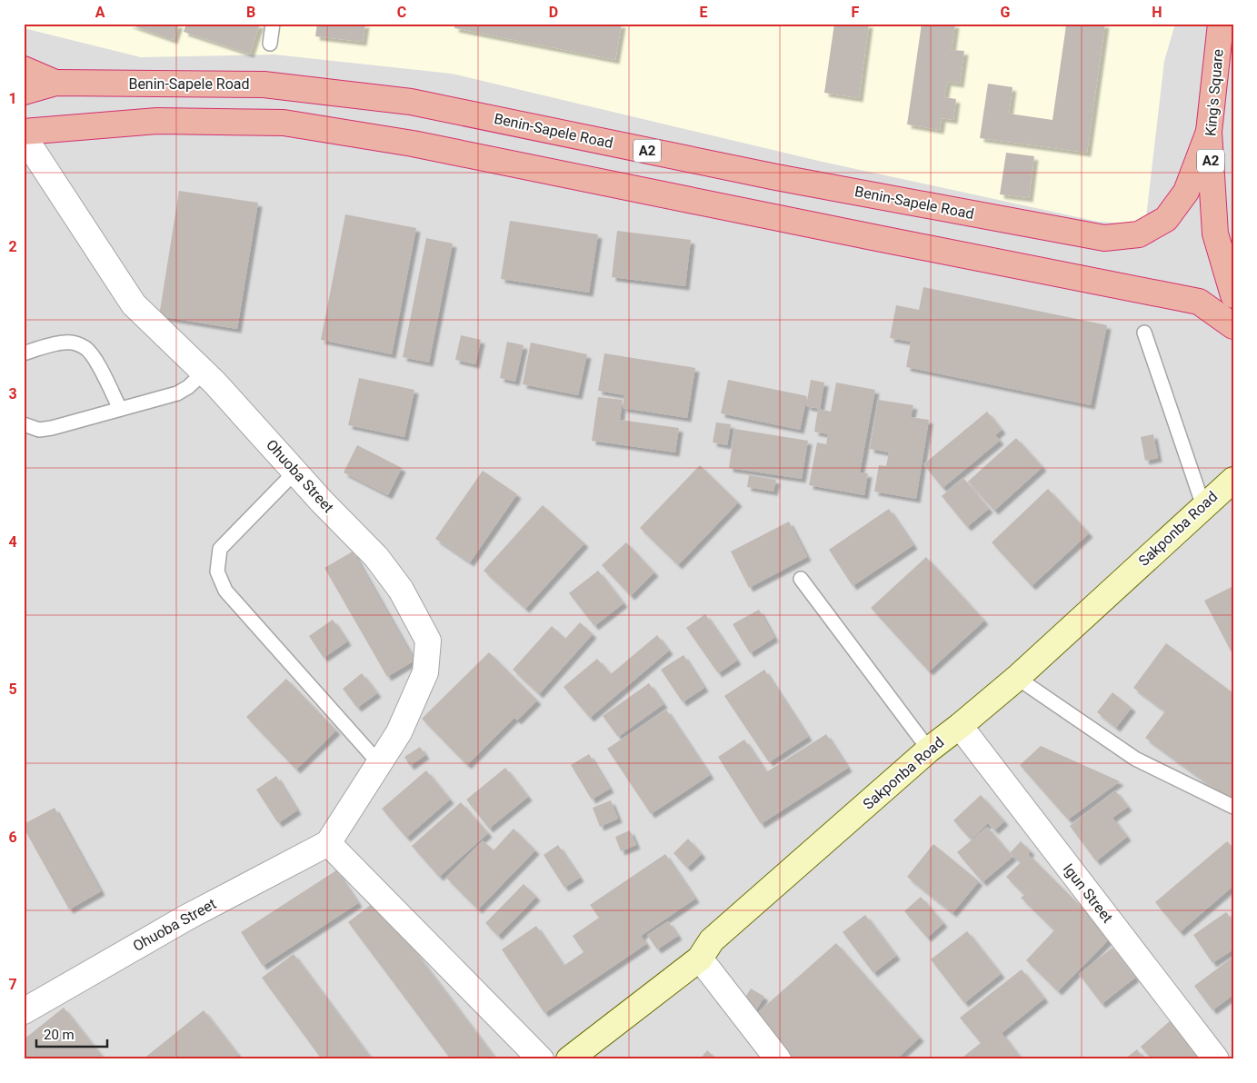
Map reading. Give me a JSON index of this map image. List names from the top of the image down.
{
  "streets": {
    "highway": ["Benin-Sapele Road", "King's Square", "A2"],
    "main road": ["Sakponba Road"],
    "street": ["Ohuoba Street", "Igun Street"]
  },
  "crossings": [
    ["Benin-Sapele Road", "King's Square"],
    ["Sakponba Road", "Igun Street"]
  ],
  "scale_bar": "20 m",
  "grid": {
    "columns": [
      "A",
      "B",
      "C",
      "D",
      "E",
      "F",
      "G",
      "H"
    ],
    "rows": [
      "1",
      "2",
      "3",
      "4",
      "5",
      "6",
      "7"
    ]
  }
}
